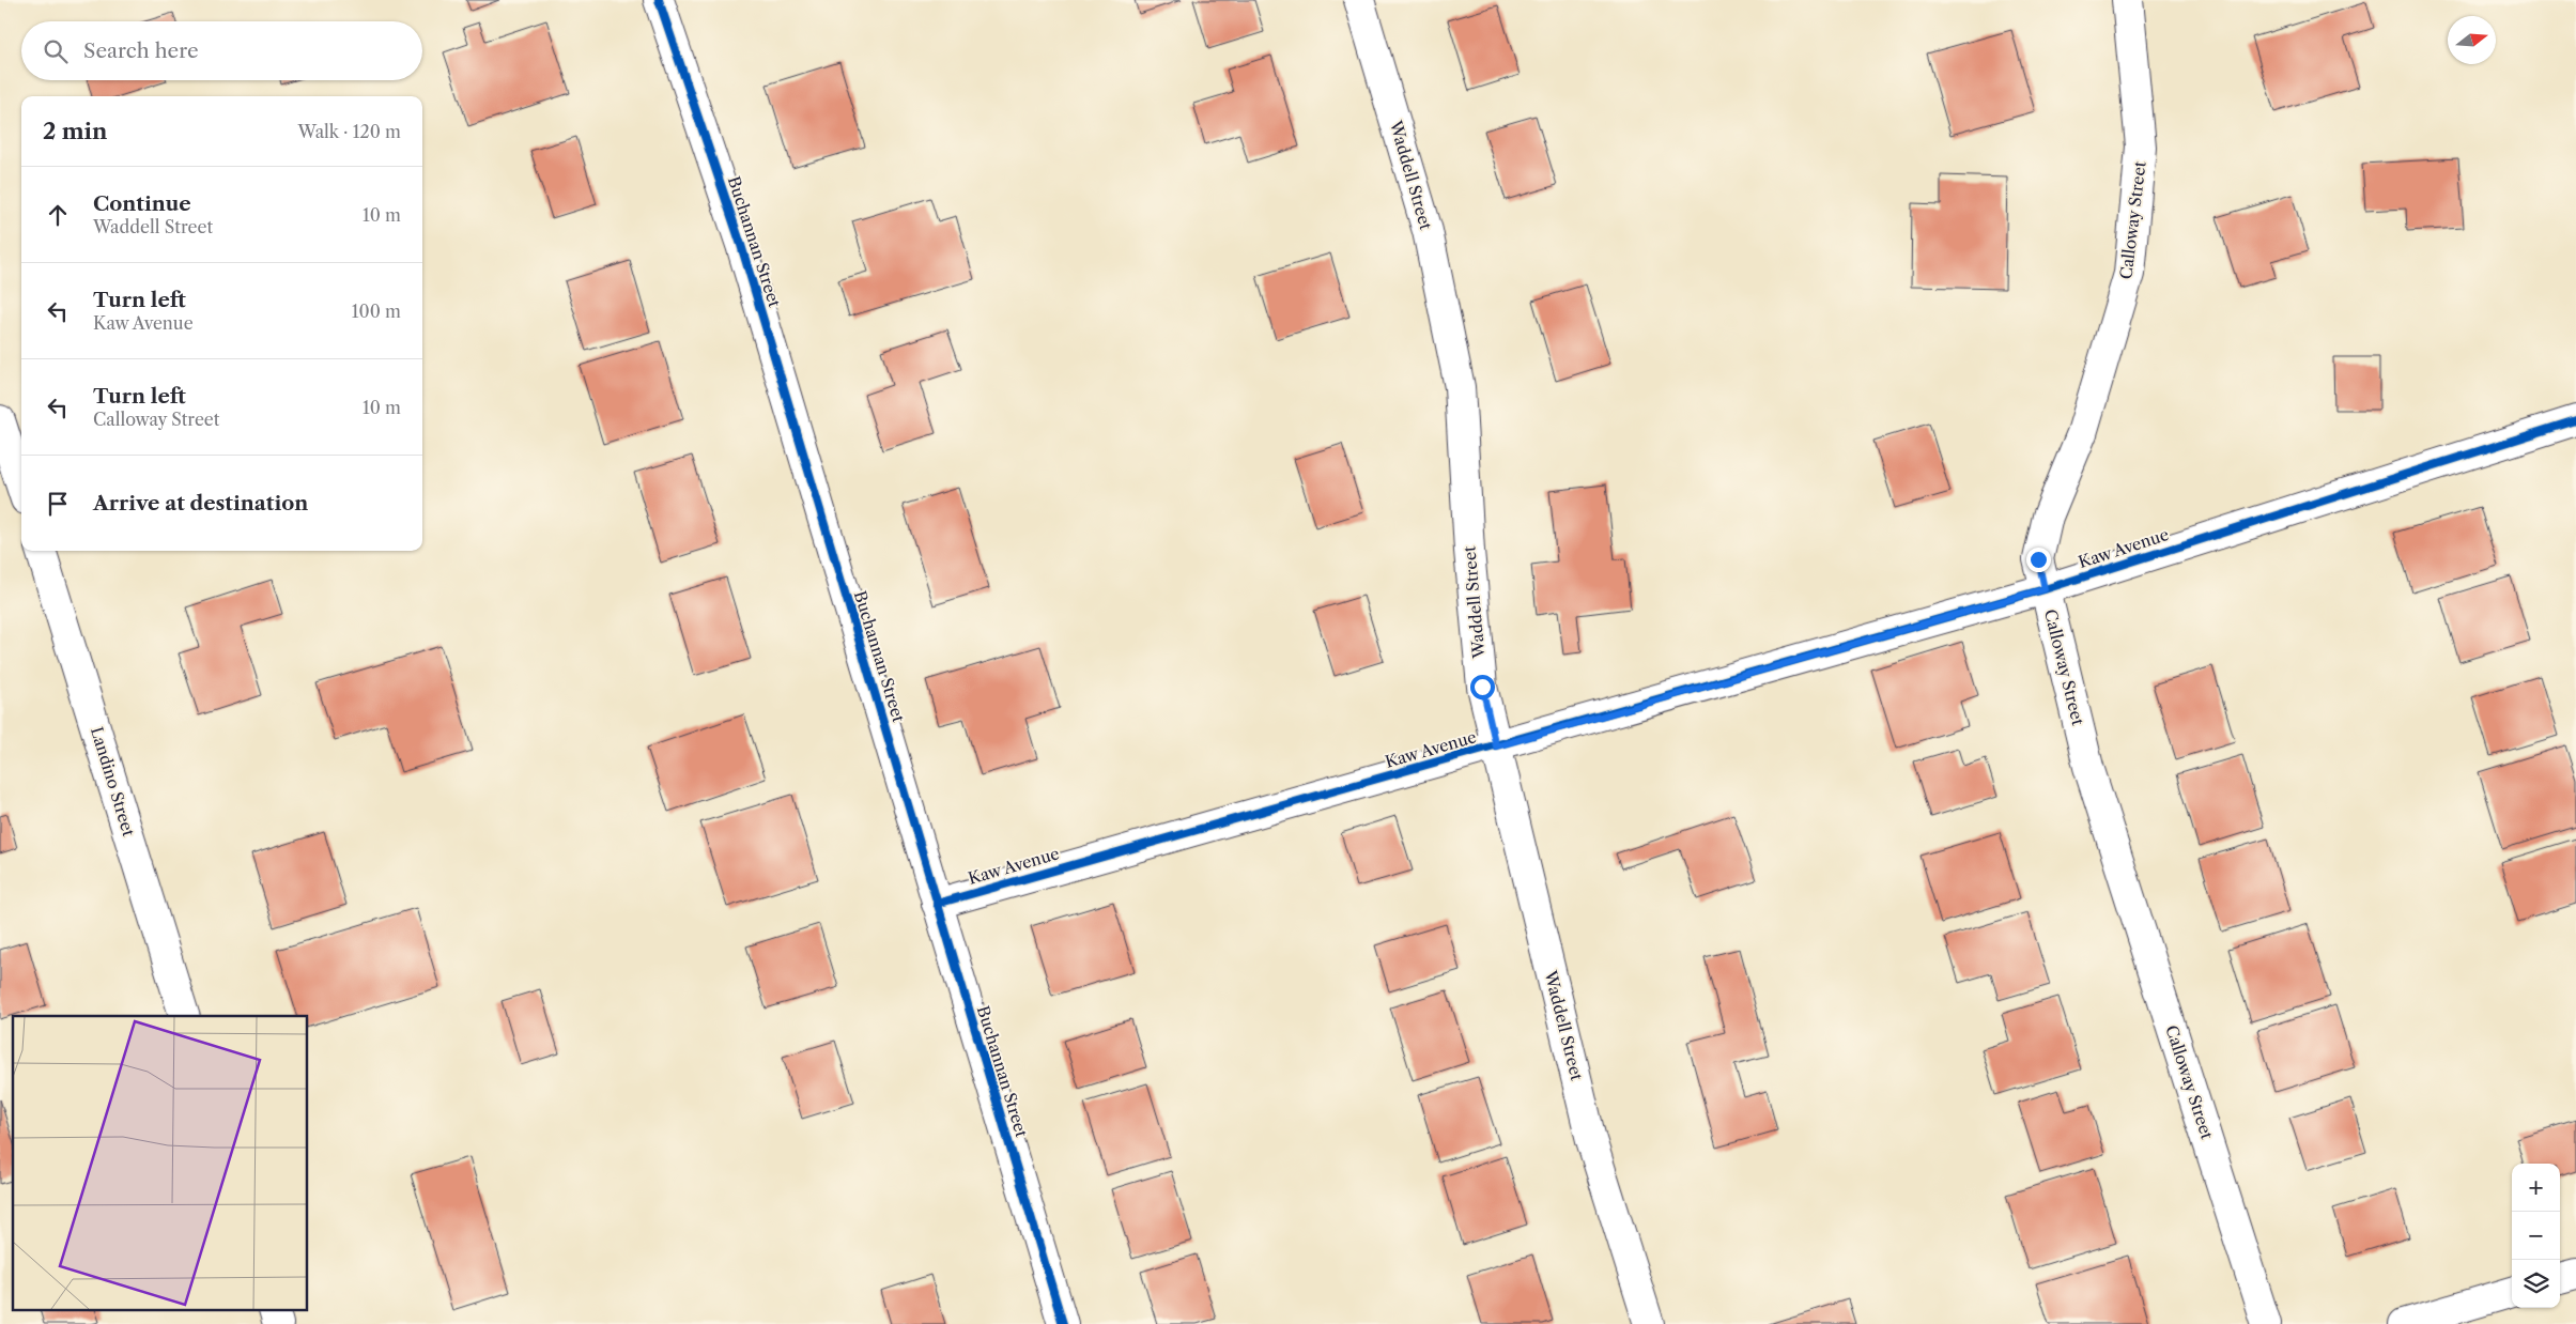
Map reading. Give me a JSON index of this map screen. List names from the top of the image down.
{
  "streets": {
    "street": [
      "Waddell Street",
      "Calloway Street",
      "Buchannan Street",
      "Kaw Avenue",
      "Landino Street"
    ]
  },
  "crossings": [
    ["Waddell Street", "Kaw Avenue"],
    ["Calloway Street", "Kaw Avenue"],
    ["Buchannan Street", "Kaw Avenue"]
  ],
  "north": "right",
  "page": {
    "search": "Search here",
    "heading": ["2 min", "Walk · 120 m"],
    "list": [
      ["Continue", "Waddell Street", "10 m"],
      ["Turn left", "Kaw Avenue", "100 m"],
      ["Turn left", "Calloway Street", "10 m"],
      "Arrive at destination"
    ],
    "map_buttons": ["+", "−"]
  }
}
